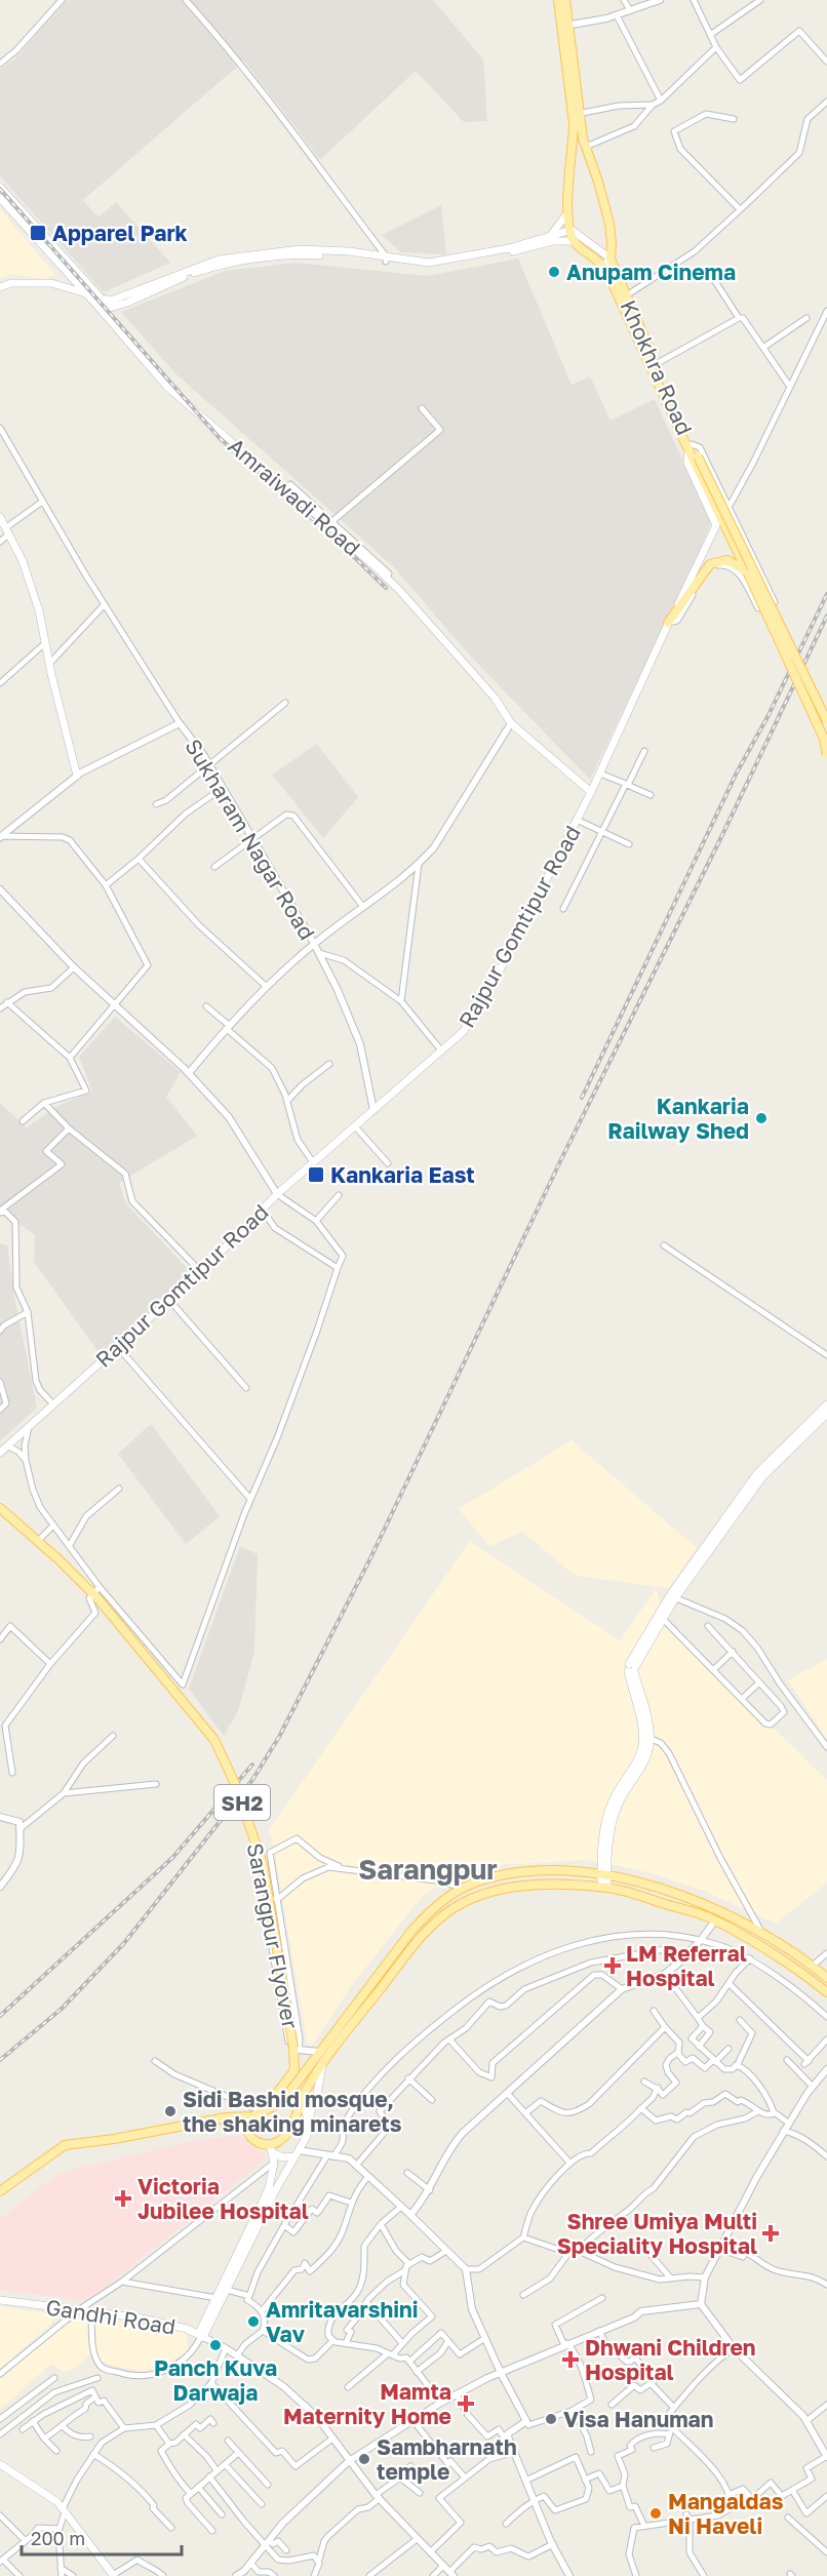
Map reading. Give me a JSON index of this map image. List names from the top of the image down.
{
  "streets": {
    "main road": [
      "Khokhra Road",
      "Amraiwadi Road",
      "Rajpur Gomtipur Road",
      "SH2",
      "Sarangpur Flyover",
      "Gandhi Road"
    ],
    "street": ["Sukharam Nagar Road"]
  },
  "crossings": [
    ["Khokhra Road", "Rajpur Gomtipur Road"],
    ["Amraiwadi Road", "Rajpur Gomtipur Road"],
    ["Sukharam Nagar Road", "Rajpur Gomtipur Road"],
    ["SH2", "Sarangpur Flyover"]
  ],
  "districts": ["Sarangpur"],
  "places": {
    "transit": ["Apparel Park", "Kankaria East"],
    "other": [
      "Anupam Cinema",
      "Kankaria Railway Shed",
      "Sidi Bashid mosque, the shaking minarets",
      "Amritavarshini Vav",
      "Panch Kuva Darwaja",
      "Visa Hanuman",
      "Sambharnath temple",
      "Mangaldas Ni Haveli"
    ],
    "health": [
      "LM Referral Hospital",
      "Victoria Jubilee Hospital",
      "Shree Umiya Multi Speciality Hospital",
      "Dhwani Children Hospital",
      "Mamta Maternity Home"
    ]
  },
  "scale_bar": "200 m"
}
